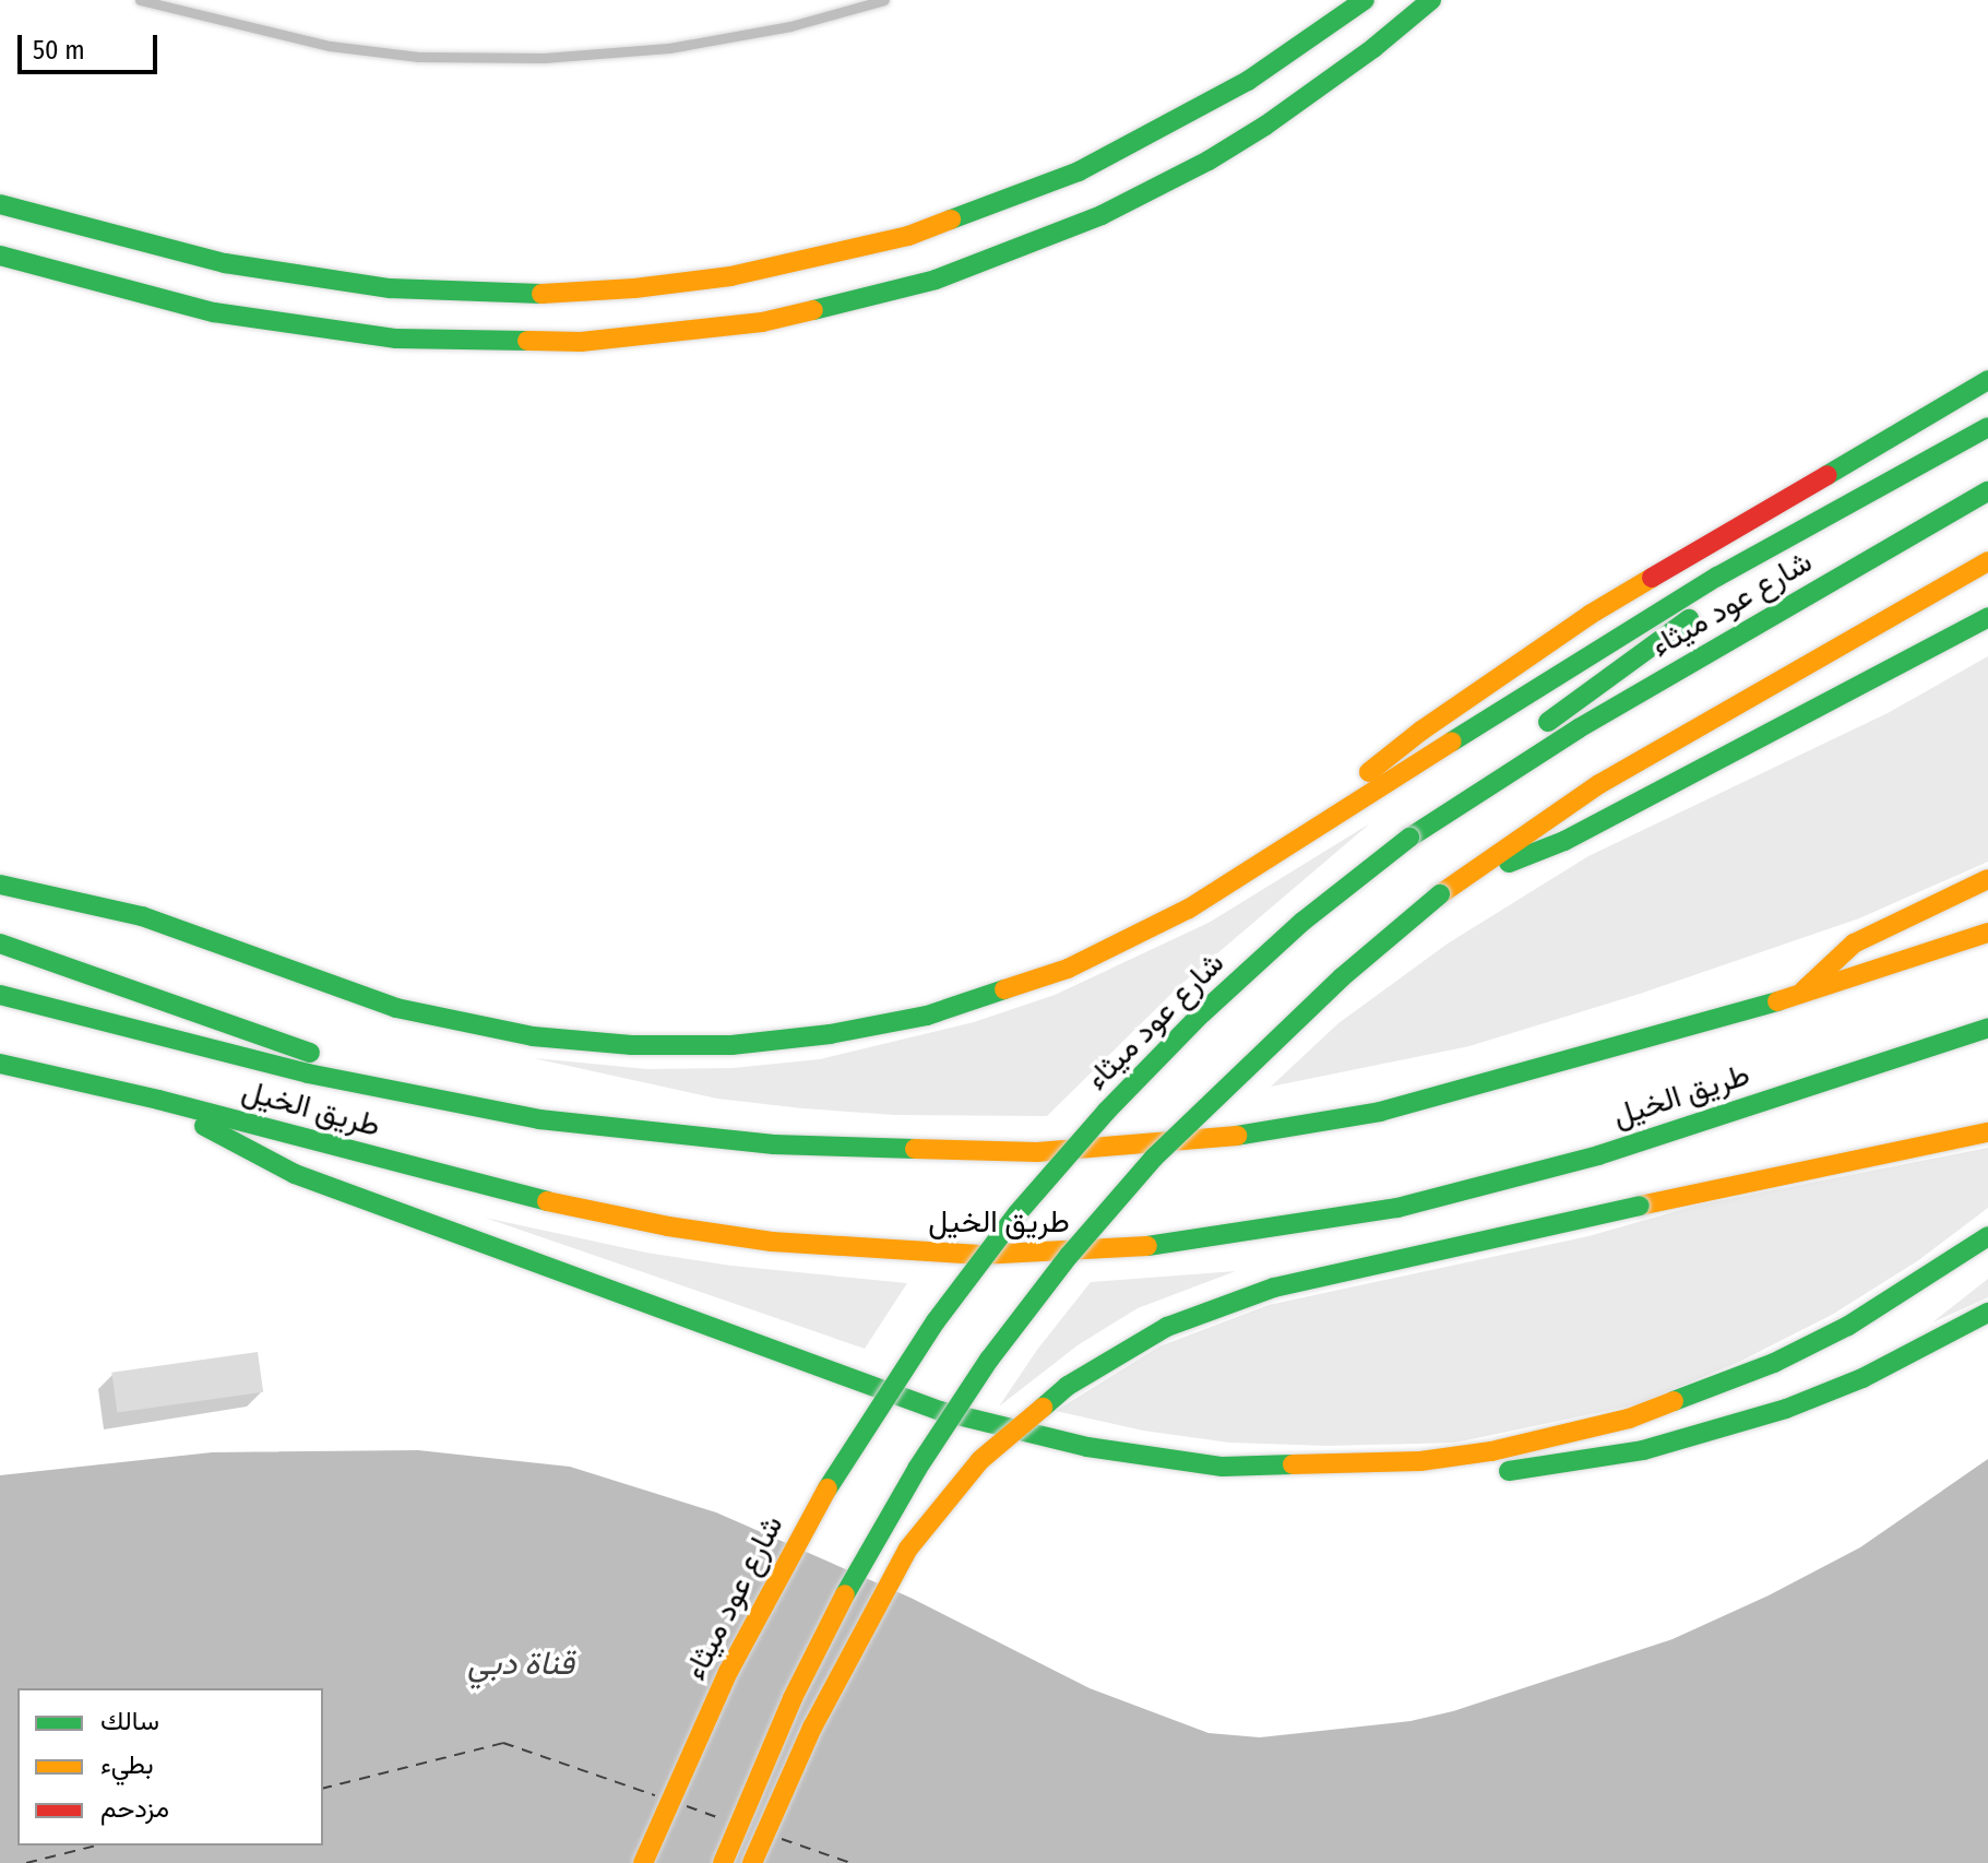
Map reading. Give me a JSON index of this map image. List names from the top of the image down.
{
  "streets": {
    "main road": ["شارع عود ميثاء", "طريق الخيل"]
  },
  "water": ["قناة دبي"],
  "legend": ["سالك", "بطيء", "مزدحم"],
  "scale_bar": "50 m"
}
